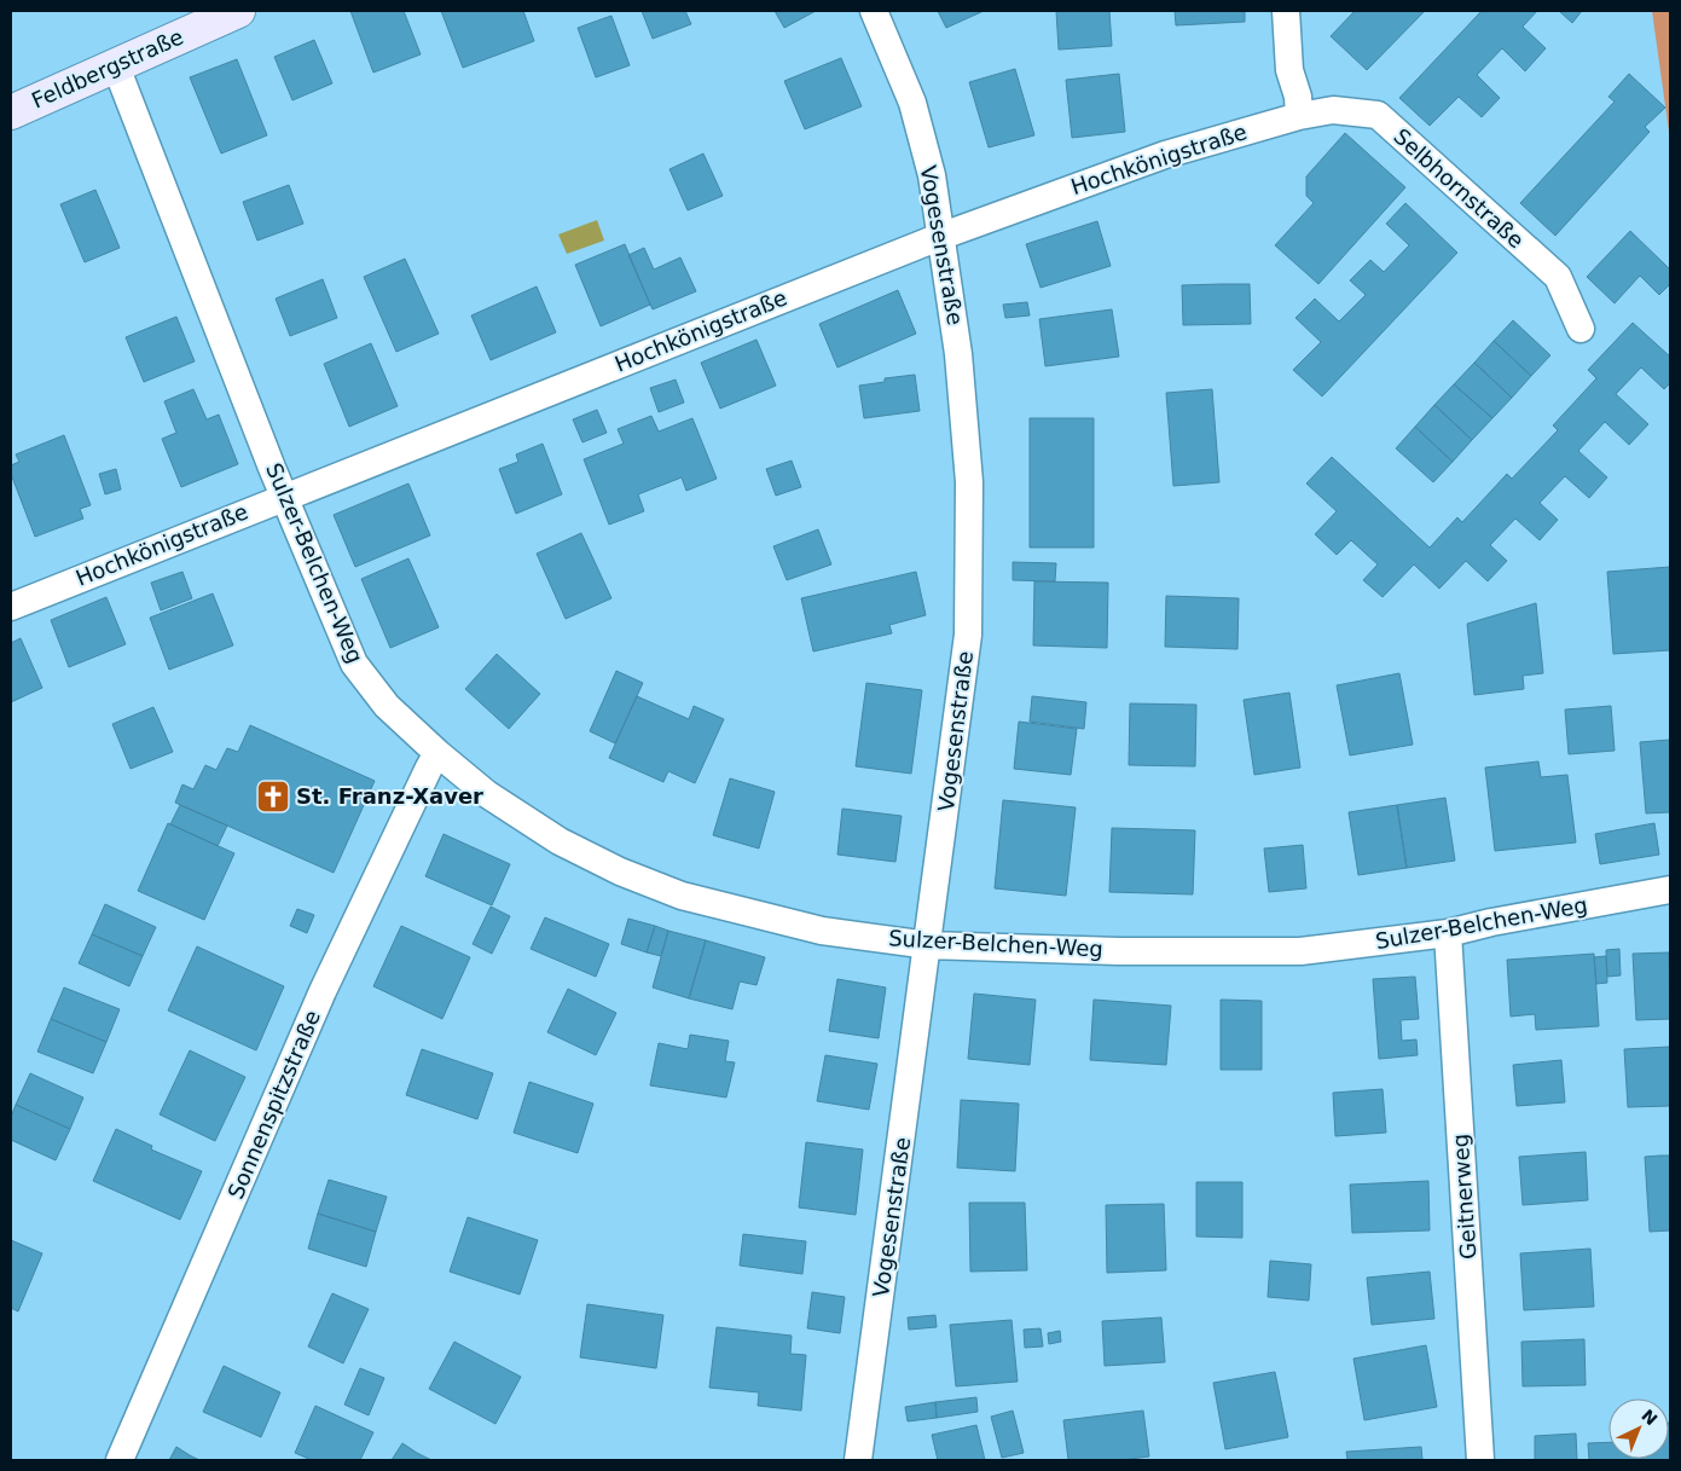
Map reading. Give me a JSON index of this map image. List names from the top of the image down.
{
  "streets": {
    "street": [
      "Feldbergstraße",
      "Hochkönigstraße",
      "Selbhornstraße",
      "Vogesenstraße",
      "Sulzer-Belchen-Weg",
      "Sonnenspitzstraße",
      "Geitnerweg"
    ]
  },
  "crossings": [
    ["Feldbergstraße", "Sulzer-Belchen-Weg"],
    ["Hochkönigstraße", "Selbhornstraße"],
    ["Hochkönigstraße", "Vogesenstraße"],
    ["Hochkönigstraße", "Sulzer-Belchen-Weg"],
    ["Vogesenstraße", "Sulzer-Belchen-Weg"],
    ["Sulzer-Belchen-Weg", "Sonnenspitzstraße"],
    ["Sulzer-Belchen-Weg", "Geitnerweg"]
  ],
  "places": {
    "church": ["St. Franz-Xaver"]
  },
  "north": "top right"
}
